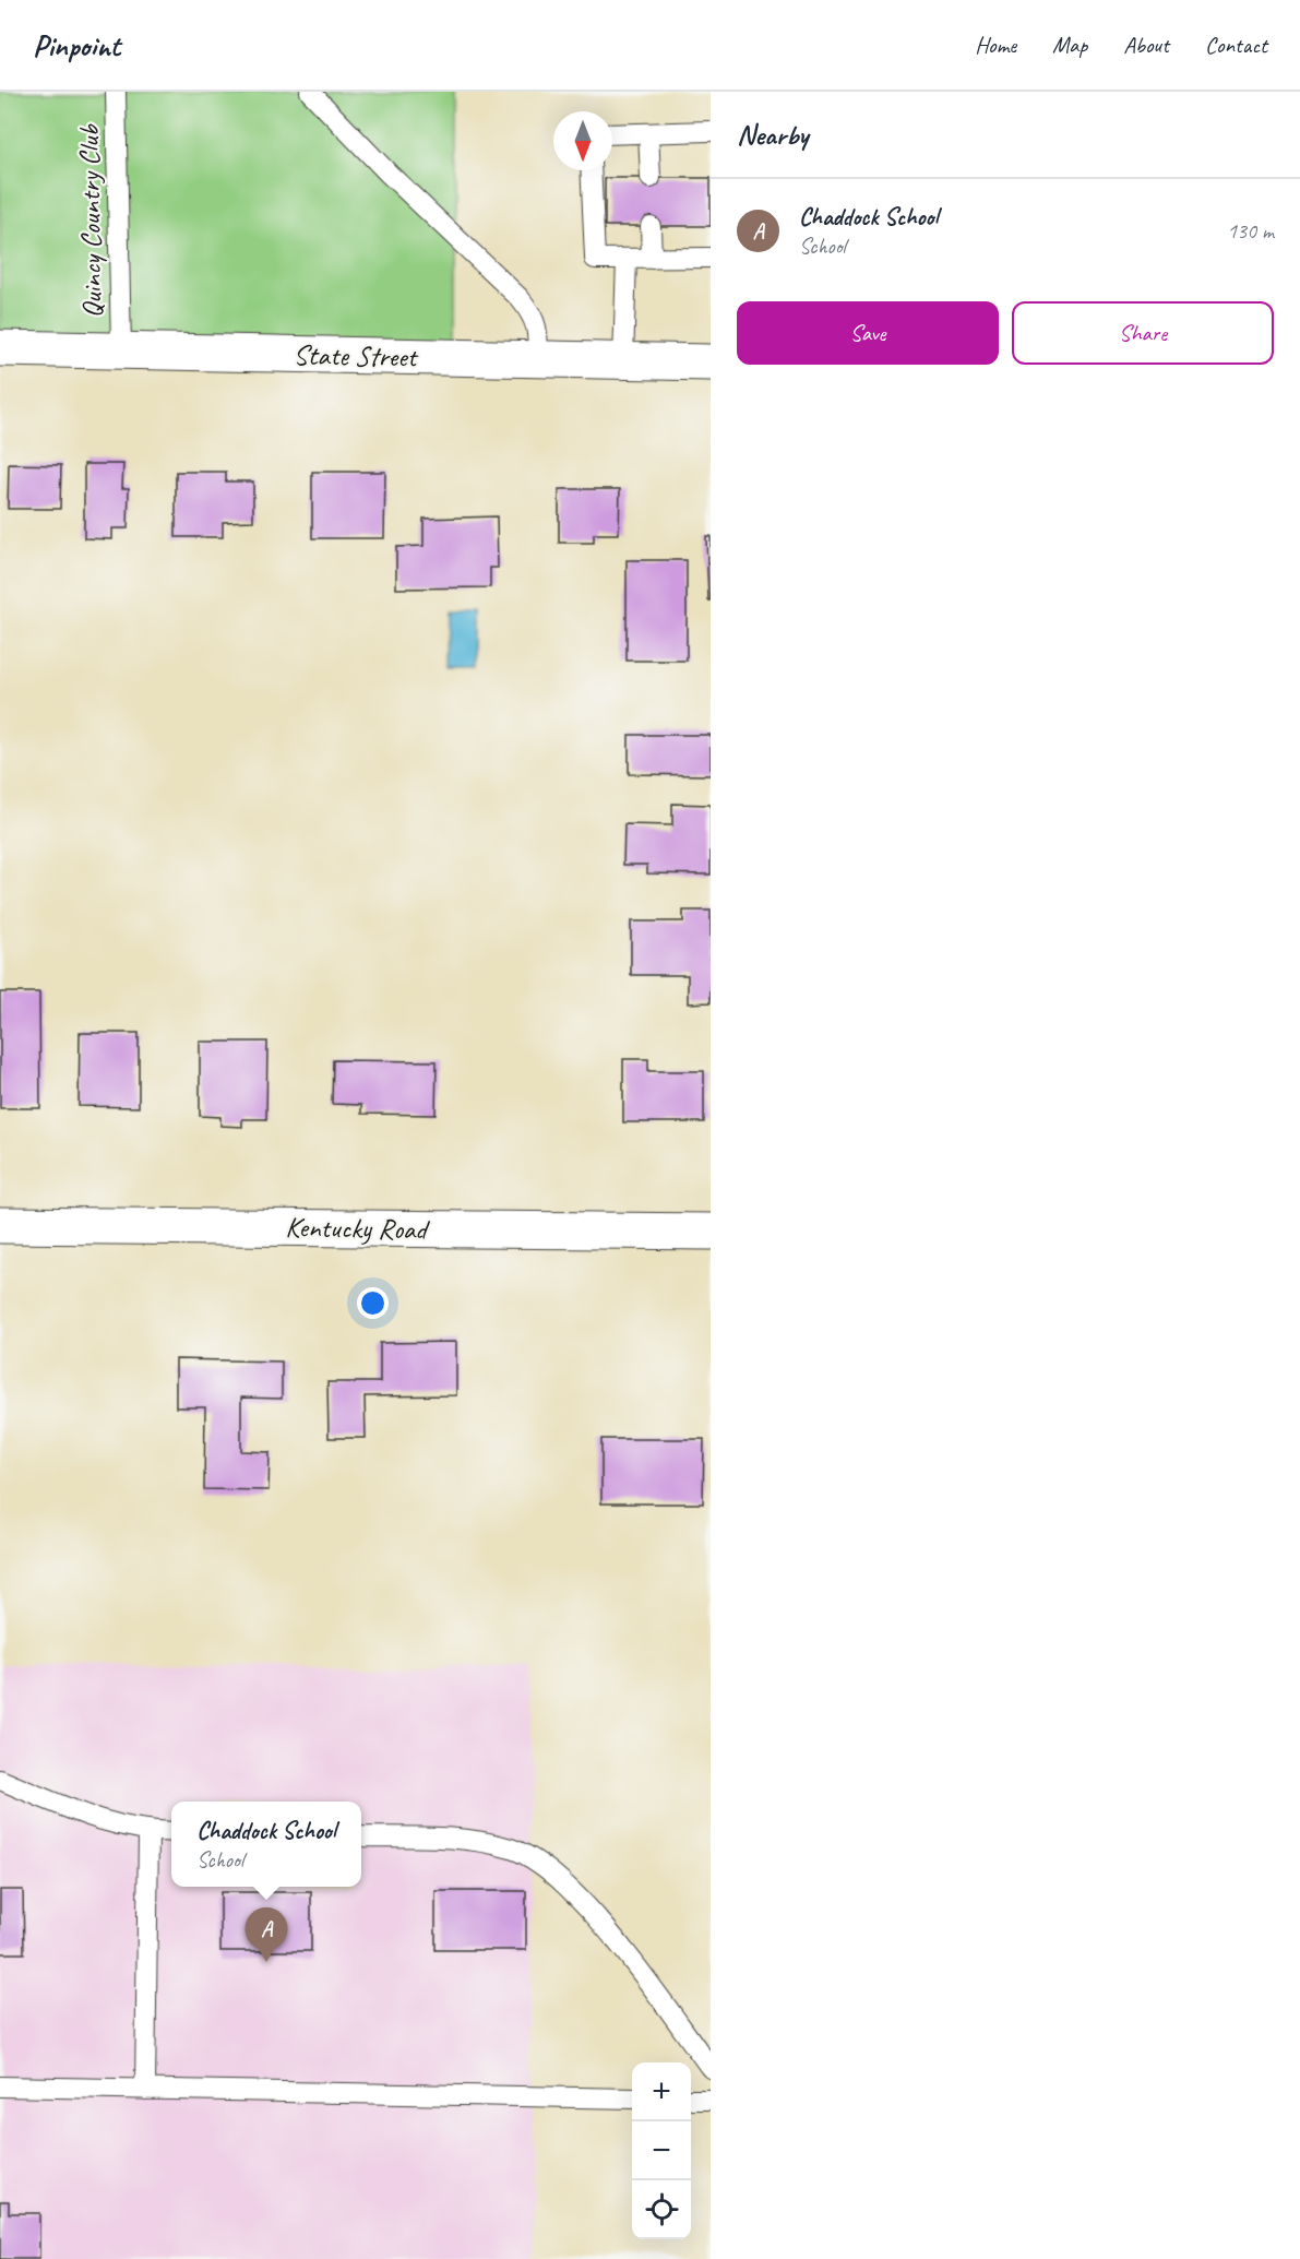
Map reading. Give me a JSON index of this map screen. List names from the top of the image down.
{
  "streets": {
    "main road": ["State Street", "Kentucky Road"],
    "lane": ["Quincy Country Club"]
  },
  "crossings": [
    ["Quincy Country Club", "State Street"]
  ],
  "north": "bottom",
  "page": {
    "header": "Pinpoint",
    "nav": [
      "Home",
      "Map",
      "About",
      "Contact"
    ],
    "heading": "Nearby",
    "list": [
      {
        "mark": "A",
        "name": "Chaddock School",
        "note": "School",
        "value": "130 m"
      }
    ],
    "buttons": ["Save", "Share"],
    "popup": ["Chaddock School", "School"],
    "pins": "A",
    "map_buttons": ["+", "−"]
  }
}
